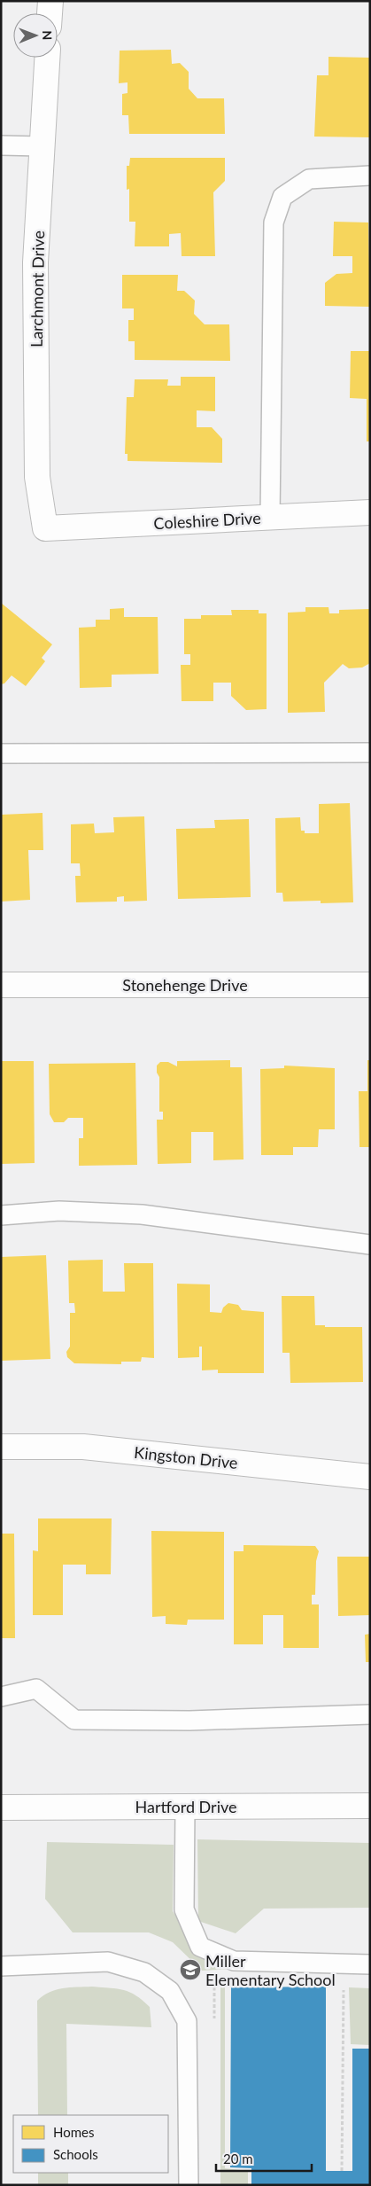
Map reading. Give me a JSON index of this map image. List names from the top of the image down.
{
  "streets": {
    "street": [
      "Larchmont Drive",
      "Coleshire Drive",
      "Stonehenge Drive",
      "Kingston Drive",
      "Hartford Drive"
    ]
  },
  "crossings": [
    ["Larchmont Drive", "Coleshire Drive"]
  ],
  "places": {
    "school or university": ["Miller Elementary School"]
  },
  "legend": ["Homes", "Schools"],
  "scale_bar": "20 m",
  "north": "right"
}
